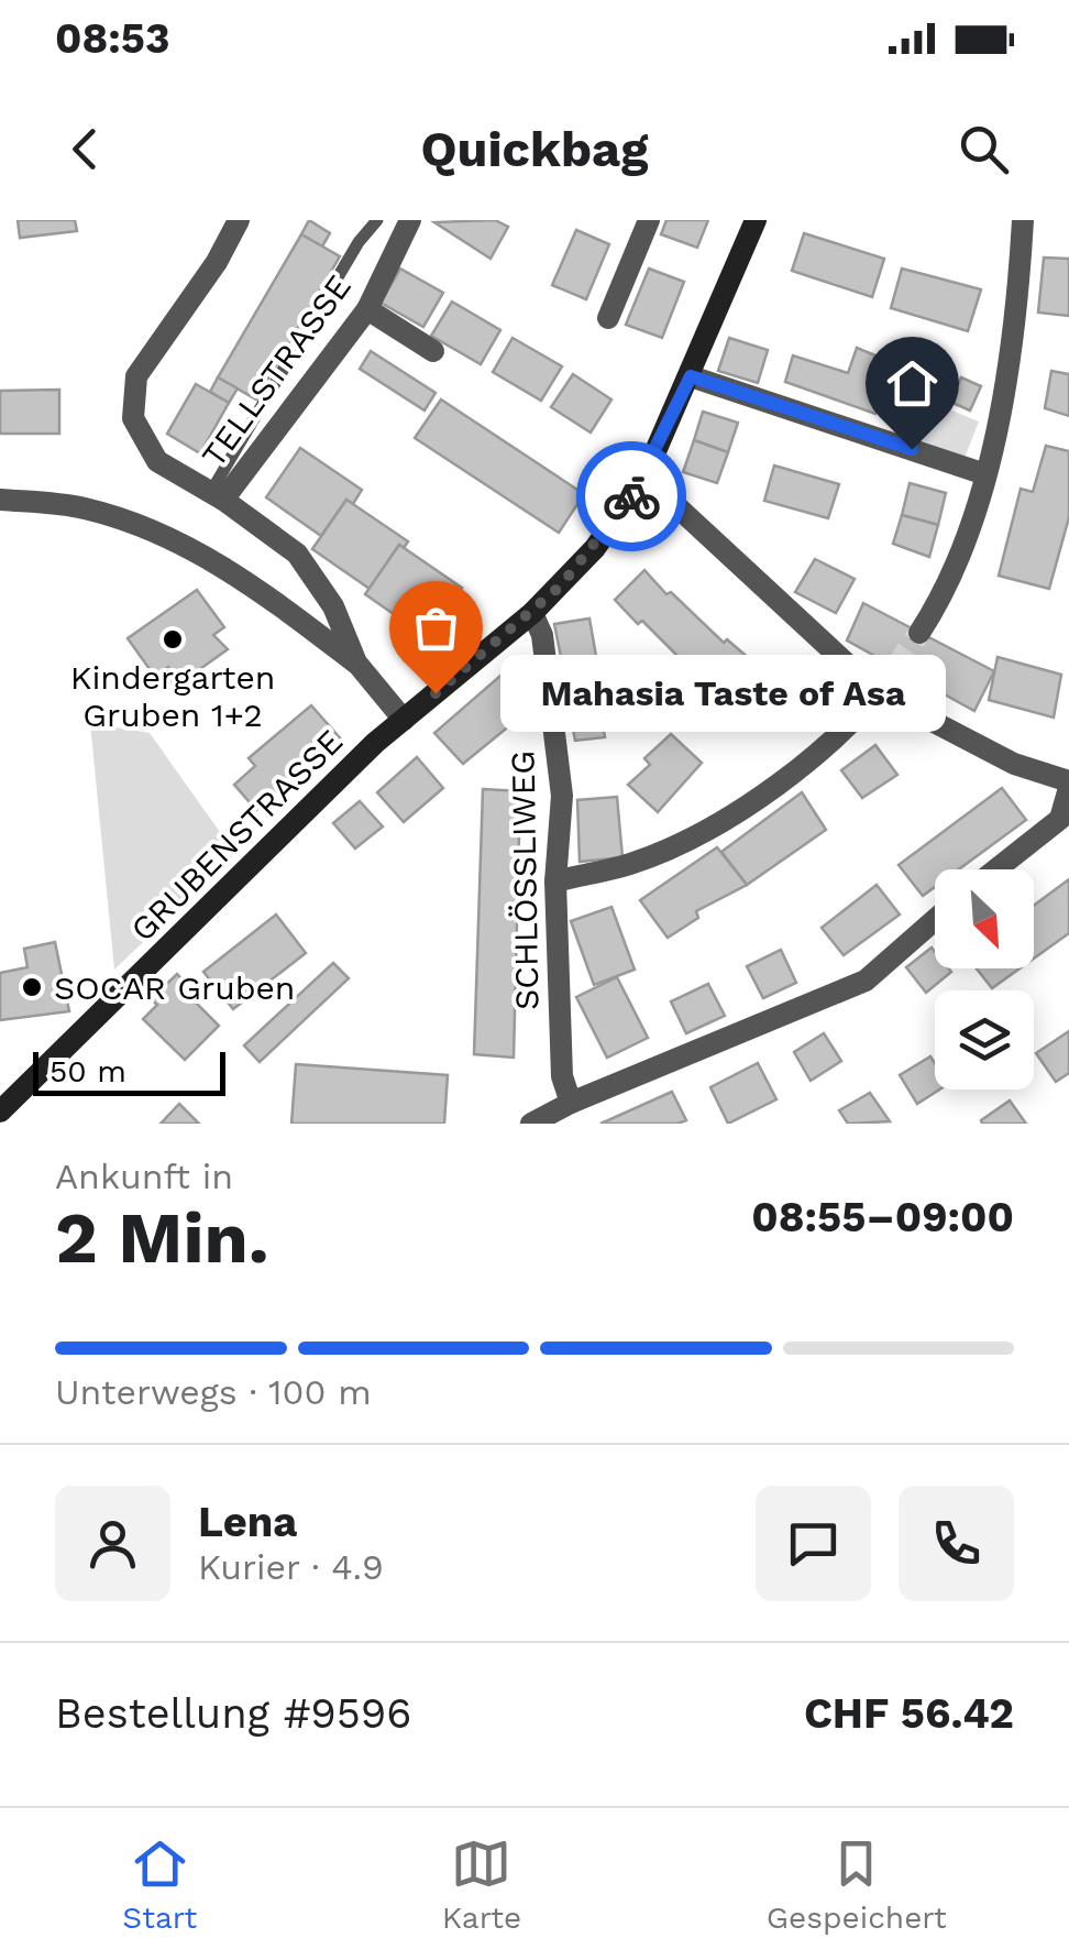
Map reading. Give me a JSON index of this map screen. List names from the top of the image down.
{
  "streets": {
    "street": ["TELLSTRASSE", "GRUBENSTRASSE", "SCHLÖSSLIWEG"]
  },
  "crossings": [
    ["GRUBENSTRASSE", "SCHLÖSSLIWEG"]
  ],
  "places": ["Kindergarten Gruben 1+2", "Mahasia Taste of Asa", "SOCAR Gruben"],
  "scale_bar": "50 m",
  "north": "bottom right",
  "page": {
    "status": "08:53",
    "header": "Quickbag",
    "bubble": "Mahasia Taste of Asa",
    "scale": "50 m",
    "heading": ["2 Min.", "Ankunft in", "08:55–09:00"],
    "panel": [
      "Lena",
      "Kurier · 4.9",
      "Bestellung #9596",
      "CHF 56.42"
    ],
    "bar": "Unterwegs · 100 m",
    "tabs": ["Start", "Karte", "Gespeichert"]
  }
}
